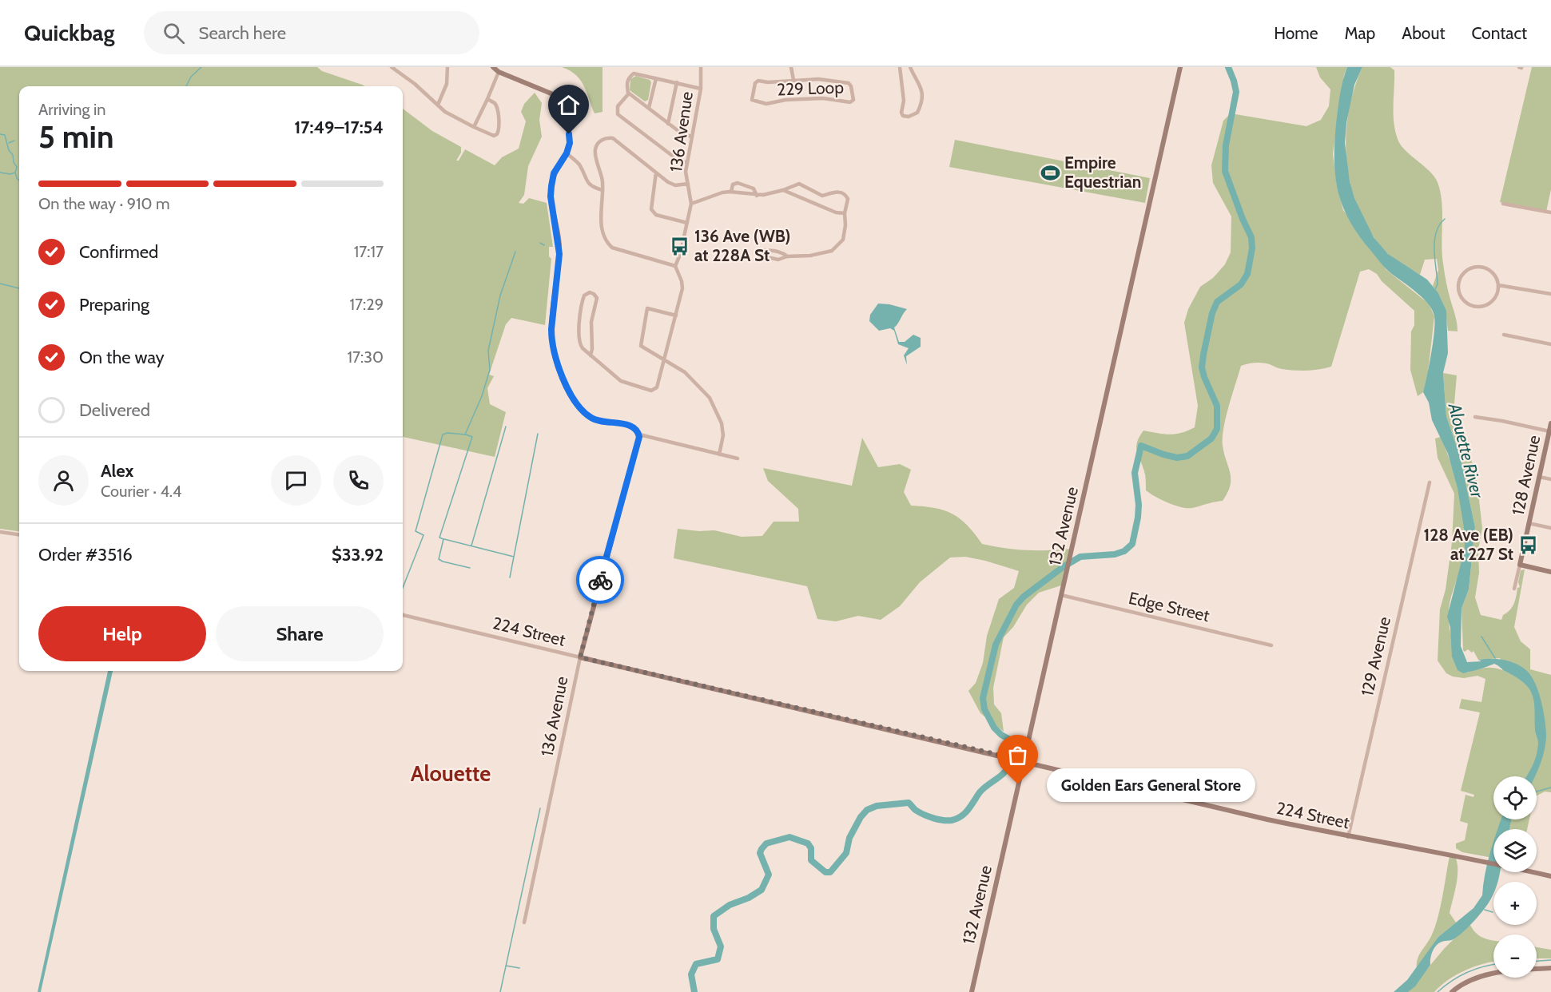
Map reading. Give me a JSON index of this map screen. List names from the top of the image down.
{
  "streets": {
    "street": [
      "229 Loop",
      "136 Avenue",
      "128 Avenue",
      "132 Avenue",
      "Edge Street",
      "224 Street",
      "129 Avenue"
    ]
  },
  "crossings": [
    ["136 Avenue", "224 Street"],
    ["132 Avenue", "Edge Street"],
    ["132 Avenue", "224 Street"],
    ["224 Street", "129 Avenue"]
  ],
  "districts": ["Alouette"],
  "water": ["Alouette River"],
  "places": {
    "sports": ["Empire Equestrian"],
    "bus stop": ["136 Ave (WB) at 228A St", "128 Ave (EB) at 227 St"],
    "other": ["Golden Ears General Store"]
  },
  "page": {
    "header": "Quickbag",
    "search": "Search here",
    "nav": [
      "Home",
      "Map",
      "About",
      "Contact"
    ],
    "heading": ["5 min", "Arriving in", "17:49–17:54"],
    "panel": [
      "Alex",
      "Courier · 4.4",
      "Order #3516",
      "$33.92"
    ],
    "bar": "On the way · 910 m",
    "list": [
      ["Confirmed", "17:17"],
      ["Preparing", "17:29"],
      ["On the way", "17:30"],
      "Delivered"
    ],
    "buttons": ["Help", "Share"],
    "bubble": "Golden Ears General Store",
    "map_buttons": ["+", "−"]
  }
}
